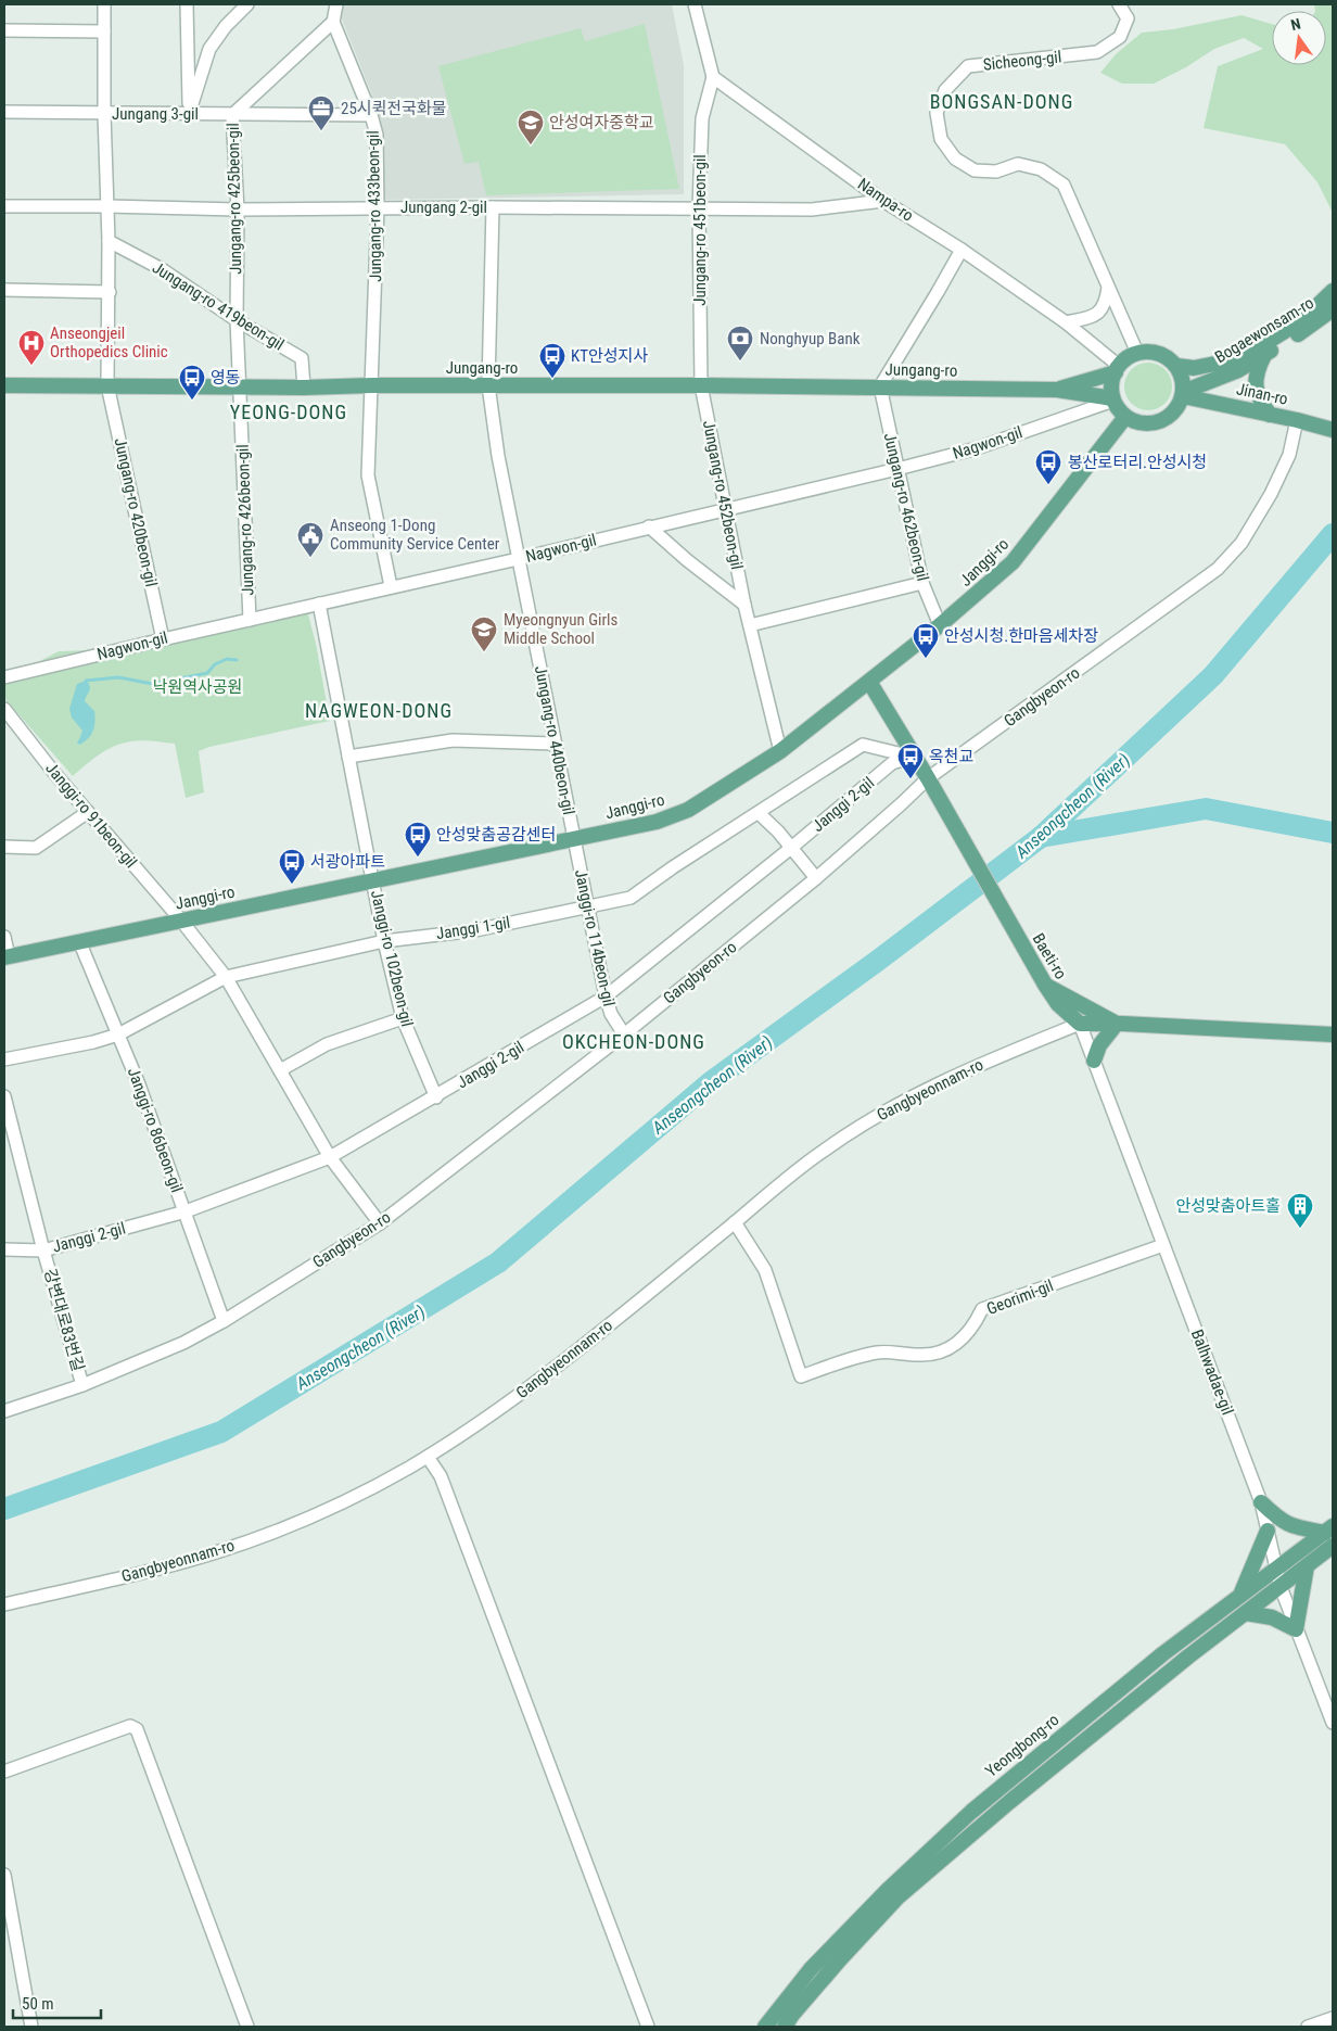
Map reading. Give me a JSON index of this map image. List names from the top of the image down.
{
  "streets": {
    "main road": [
      "Bogaewonsam-ro",
      "Jungang-ro",
      "Jinan-ro",
      "Janggi-ro",
      "Baeti-ro",
      "Yeongbong-ro"
    ],
    "street": [
      "Sicheong-gil",
      "Jungang 3-gil",
      "Jungang-ro 425beon-gil",
      "Nampa-ro",
      "Jungang-ro 433beon-gil",
      "Jungang 2-gil",
      "Jungang-ro 451beon-gil",
      "Jungang-ro 419beon-gil",
      "Nagwon-gil",
      "Jungang-ro 452beon-gil",
      "Jungang-ro 462beon-gil",
      "Jungang-ro 420beon-gil",
      "Jungang-ro 426beon-gil",
      "Gangbyeon-ro",
      "Jungang-ro 440beon-gil",
      "Janggi 2-gil",
      "Janggi-ro 91beon-gil",
      "Janggi 1-gil",
      "Janggi-ro 114beon-gil",
      "Janggi-ro 102beon-gil",
      "Gangbyeonnam-ro",
      "Janggi-ro 86beon-gil",
      "Georimi-gil",
      "강변대로83번길",
      "Balhwadae-gil"
    ]
  },
  "crossings": [
    ["Sicheong-gil", "Nampa-ro"],
    ["Sicheong-gil", "Bogaewonsam-ro"],
    ["Sicheong-gil", "Jungang-ro"],
    ["Sicheong-gil", "Jinan-ro"],
    ["Sicheong-gil", "Nagwon-gil"],
    ["Sicheong-gil", "Janggi-ro"],
    ["Jungang 3-gil", "Jungang-ro 425beon-gil"],
    ["Jungang 3-gil", "Jungang-ro 433beon-gil"],
    ["Jungang-ro 425beon-gil", "Jungang-ro 433beon-gil"],
    ["Jungang-ro 425beon-gil", "Jungang 2-gil"],
    ["Jungang-ro 425beon-gil", "Jungang-ro 419beon-gil"],
    ["Jungang-ro 425beon-gil", "Jungang-ro"],
    ["Jungang-ro 425beon-gil", "Jungang-ro 426beon-gil"],
    ["Nampa-ro", "Jungang 2-gil"],
    ["Nampa-ro", "Jungang-ro 451beon-gil"],
    ["Nampa-ro", "Bogaewonsam-ro"],
    ["Nampa-ro", "Jungang-ro"],
    ["Nampa-ro", "Jinan-ro"],
    ["Nampa-ro", "Nagwon-gil"],
    ["Nampa-ro", "Janggi-ro"],
    ["Jungang-ro 433beon-gil", "Jungang 2-gil"],
    ["Jungang-ro 433beon-gil", "Jungang-ro"],
    ["Jungang-ro 433beon-gil", "Nagwon-gil"],
    ["Jungang 2-gil", "Jungang-ro 451beon-gil"],
    ["Jungang 2-gil", "Jungang-ro 440beon-gil"],
    ["Jungang-ro 451beon-gil", "Jungang-ro"],
    ["Jungang-ro 451beon-gil", "Jungang-ro 452beon-gil"],
    ["Jungang-ro 419beon-gil", "Jungang-ro"],
    ["Bogaewonsam-ro", "Jungang-ro"],
    ["Bogaewonsam-ro", "Jinan-ro"],
    ["Bogaewonsam-ro", "Nagwon-gil"],
    ["Bogaewonsam-ro", "Janggi-ro"],
    ["Jungang-ro", "Jinan-ro"],
    ["Jungang-ro", "Nagwon-gil"],
    ["Jungang-ro", "Jungang-ro 452beon-gil"],
    ["Jungang-ro", "Jungang-ro 462beon-gil"],
    ["Jungang-ro", "Jungang-ro 420beon-gil"],
    ["Jungang-ro", "Jungang-ro 426beon-gil"],
    ["Jungang-ro", "Janggi-ro"],
    ["Jungang-ro", "Jungang-ro 440beon-gil"],
    ["Jinan-ro", "Nagwon-gil"],
    ["Jinan-ro", "Janggi-ro"],
    ["Jinan-ro", "Gangbyeon-ro"],
    ["Nagwon-gil", "Jungang-ro 452beon-gil"],
    ["Nagwon-gil", "Jungang-ro 462beon-gil"],
    ["Nagwon-gil", "Jungang-ro 420beon-gil"],
    ["Nagwon-gil", "Jungang-ro 426beon-gil"],
    ["Nagwon-gil", "Janggi-ro"],
    ["Nagwon-gil", "Jungang-ro 440beon-gil"],
    ["Nagwon-gil", "Janggi-ro 102beon-gil"],
    ["Jungang-ro 452beon-gil", "Janggi-ro"],
    ["Jungang-ro 462beon-gil", "Janggi-ro"],
    ["Janggi-ro", "Jungang-ro 440beon-gil"],
    ["Janggi-ro", "Janggi-ro 91beon-gil"],
    ["Janggi-ro", "Janggi-ro 114beon-gil"],
    ["Janggi-ro", "Baeti-ro"],
    ["Janggi-ro", "Janggi-ro 102beon-gil"],
    ["Janggi-ro", "Janggi-ro 86beon-gil"],
    ["Gangbyeon-ro", "Janggi-ro 91beon-gil"],
    ["Gangbyeon-ro", "Janggi-ro 114beon-gil"],
    ["Gangbyeon-ro", "Baeti-ro"],
    ["Gangbyeon-ro", "Janggi-ro 86beon-gil"],
    ["Gangbyeon-ro", "강변대로83번길"],
    ["Jungang-ro 440beon-gil", "Janggi-ro 114beon-gil"],
    ["Janggi 2-gil", "Janggi-ro 91beon-gil"],
    ["Janggi 2-gil", "Janggi 1-gil"],
    ["Janggi 2-gil", "Janggi-ro 114beon-gil"],
    ["Janggi 2-gil", "Baeti-ro"],
    ["Janggi 2-gil", "Janggi-ro 102beon-gil"],
    ["Janggi 2-gil", "Janggi-ro 86beon-gil"],
    ["Janggi 2-gil", "강변대로83번길"],
    ["Janggi-ro 91beon-gil", "Janggi 1-gil"],
    ["Janggi 1-gil", "Janggi-ro 114beon-gil"],
    ["Janggi 1-gil", "Baeti-ro"],
    ["Janggi 1-gil", "Janggi-ro 102beon-gil"],
    ["Janggi 1-gil", "Janggi-ro 86beon-gil"],
    ["Baeti-ro", "Gangbyeonnam-ro"],
    ["Baeti-ro", "Balhwadae-gil"],
    ["Gangbyeonnam-ro", "Georimi-gil"],
    ["Gangbyeonnam-ro", "Balhwadae-gil"],
    ["Georimi-gil", "Balhwadae-gil"],
    ["Balhwadae-gil", "Yeongbong-ro"]
  ],
  "districts": [
    "BONGSAN-DONG",
    "YEONG-DONG",
    "NAGWEON-DONG",
    "OKCHEON-DONG"
  ],
  "water": ["Anseongcheon (River)"],
  "parks": ["낙원역사공원"],
  "places": {
    "office": ["25시퀵전국화물"],
    "school or university": ["안성여자중학교", "Myeongnyun Girls Middle School"],
    "bank": ["Nonghyup Bank"],
    "hospital": ["Anseongjeil Orthopedics Clinic"],
    "bus stop": [
      "KT안성지사",
      "영동",
      "봉산로터리.안성시청",
      "안성시청.한마음세차장",
      "옥천교",
      "안성맞춤공감센터",
      "서광아파트"
    ],
    "public building": ["Anseong 1-Dong Community Service Center"],
    "building": ["안성맞춤아트홀"]
  },
  "scale_bar": "50 m",
  "north": "top"
}
